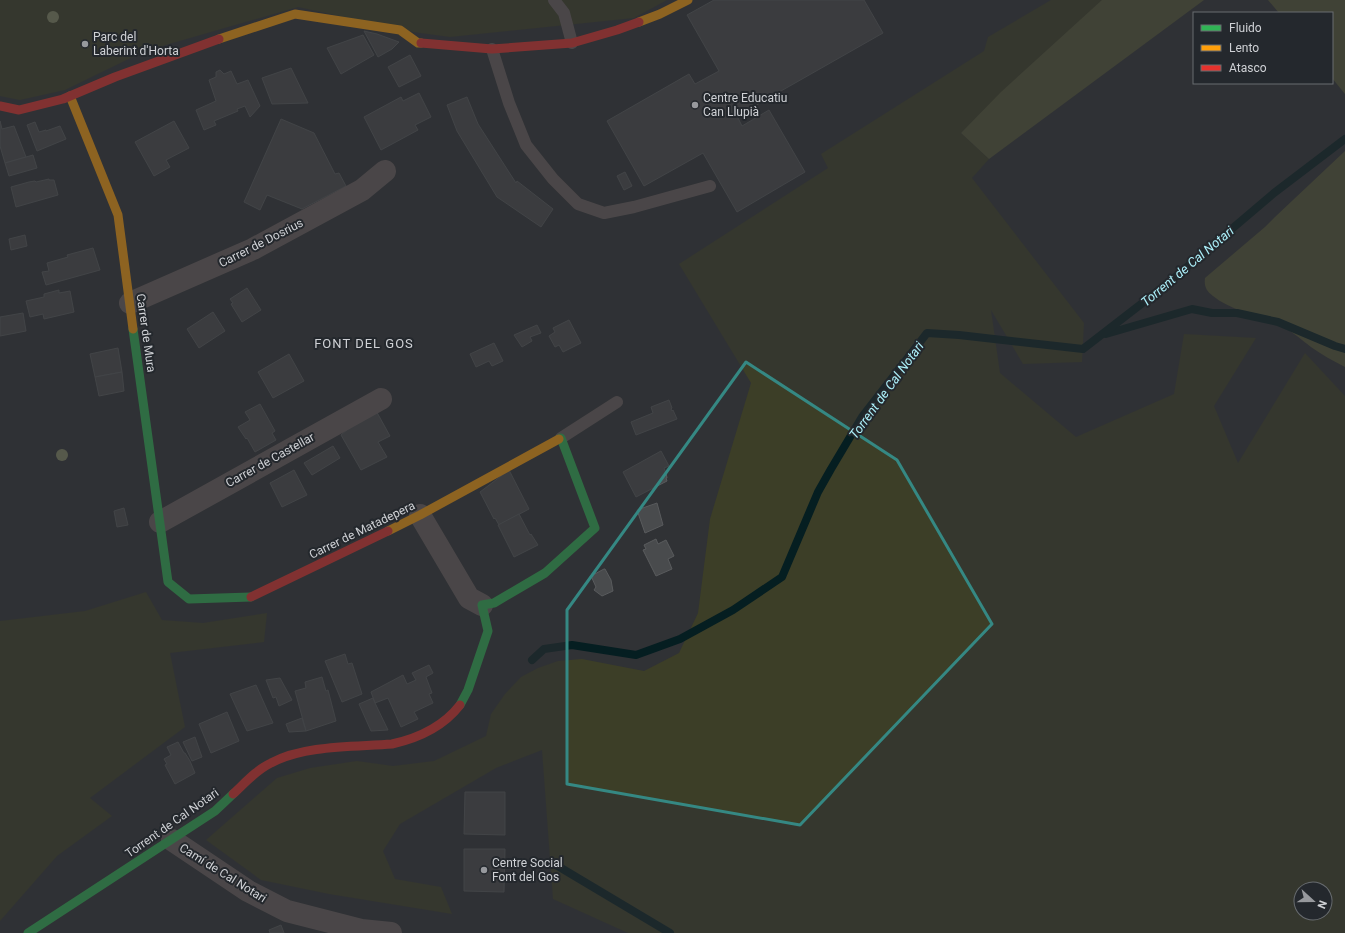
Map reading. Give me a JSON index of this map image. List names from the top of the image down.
{
  "streets": {
    "street": [
      "Carrer de Dosrius",
      "Carrer de Mura",
      "Carrer de Castellar",
      "Carrer de Matadepera",
      "Torrent de Cal Notari",
      "Camí de Cal Notari"
    ]
  },
  "crossings": [
    ["Carrer de Dosrius", "Carrer de Mura"],
    ["Carrer de Mura", "Carrer de Castellar"],
    ["Carrer de Mura", "Carrer de Matadepera"],
    ["Torrent de Cal Notari", "Camí de Cal Notari"]
  ],
  "districts": ["FONT DEL GOS"],
  "water": ["Torrent de Cal Notari"],
  "places": ["Parc del Laberint d'Horta", "Centre Educatiu Can Llupià", "Centre Social Font del Gos"],
  "legend": ["Fluido", "Lento", "Atasco"],
  "north": "right"
}
